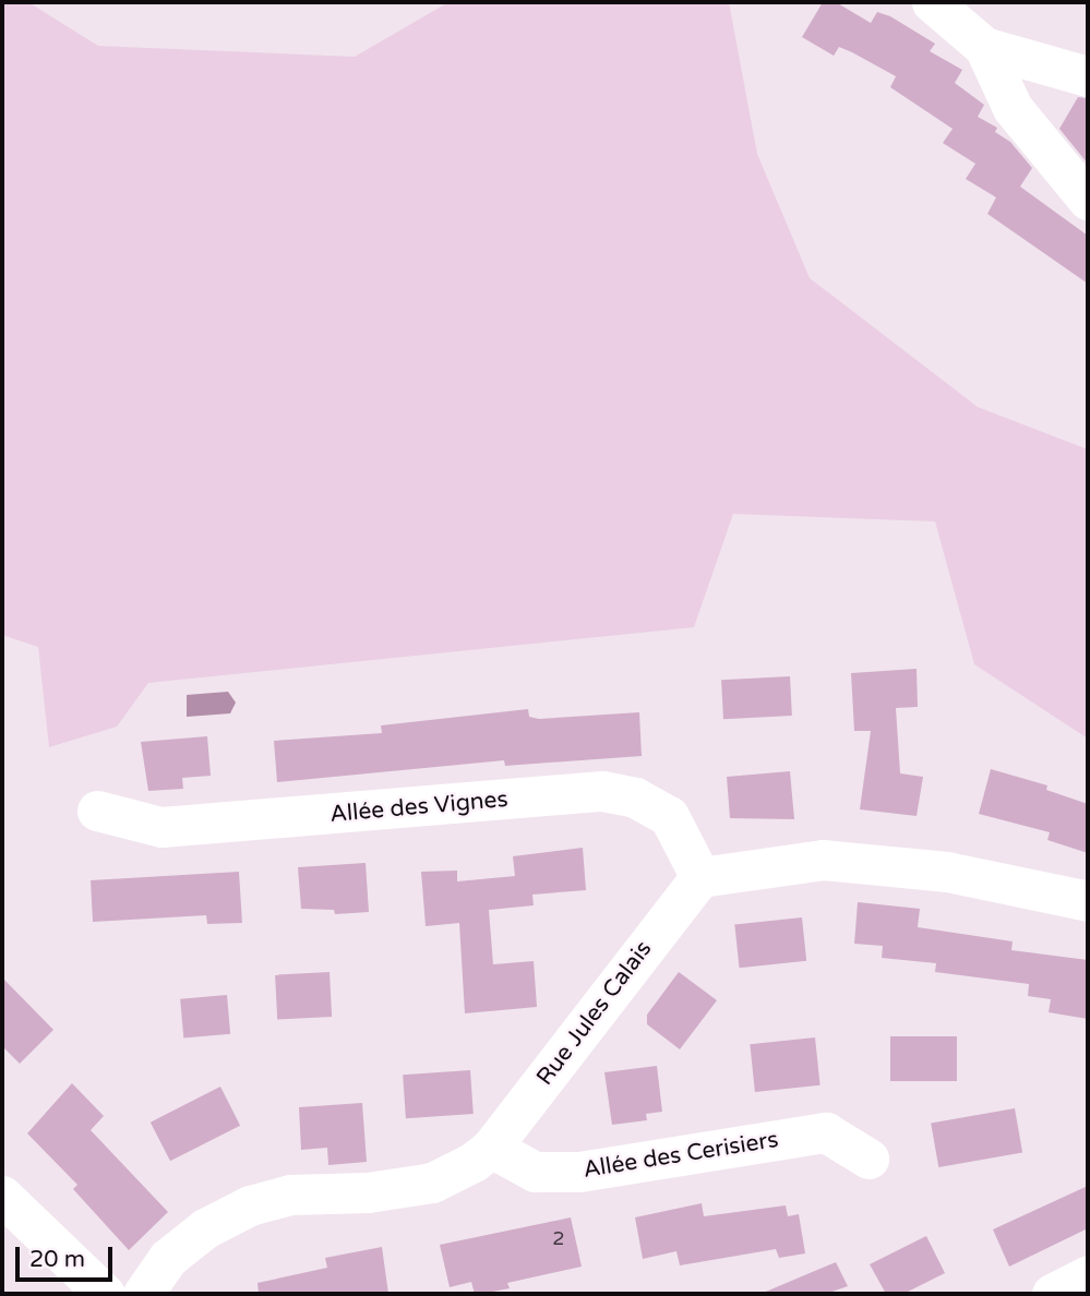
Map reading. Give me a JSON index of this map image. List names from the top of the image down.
{
  "streets": {
    "street": ["Allée des Vignes", "Rue Jules Calais", "Allée des Cerisiers"]
  },
  "crossings": [
    ["Allée des Vignes", "Rue Jules Calais"],
    ["Rue Jules Calais", "Allée des Cerisiers"]
  ],
  "house_numbers": ["2"],
  "scale_bar": "20 m"
}
